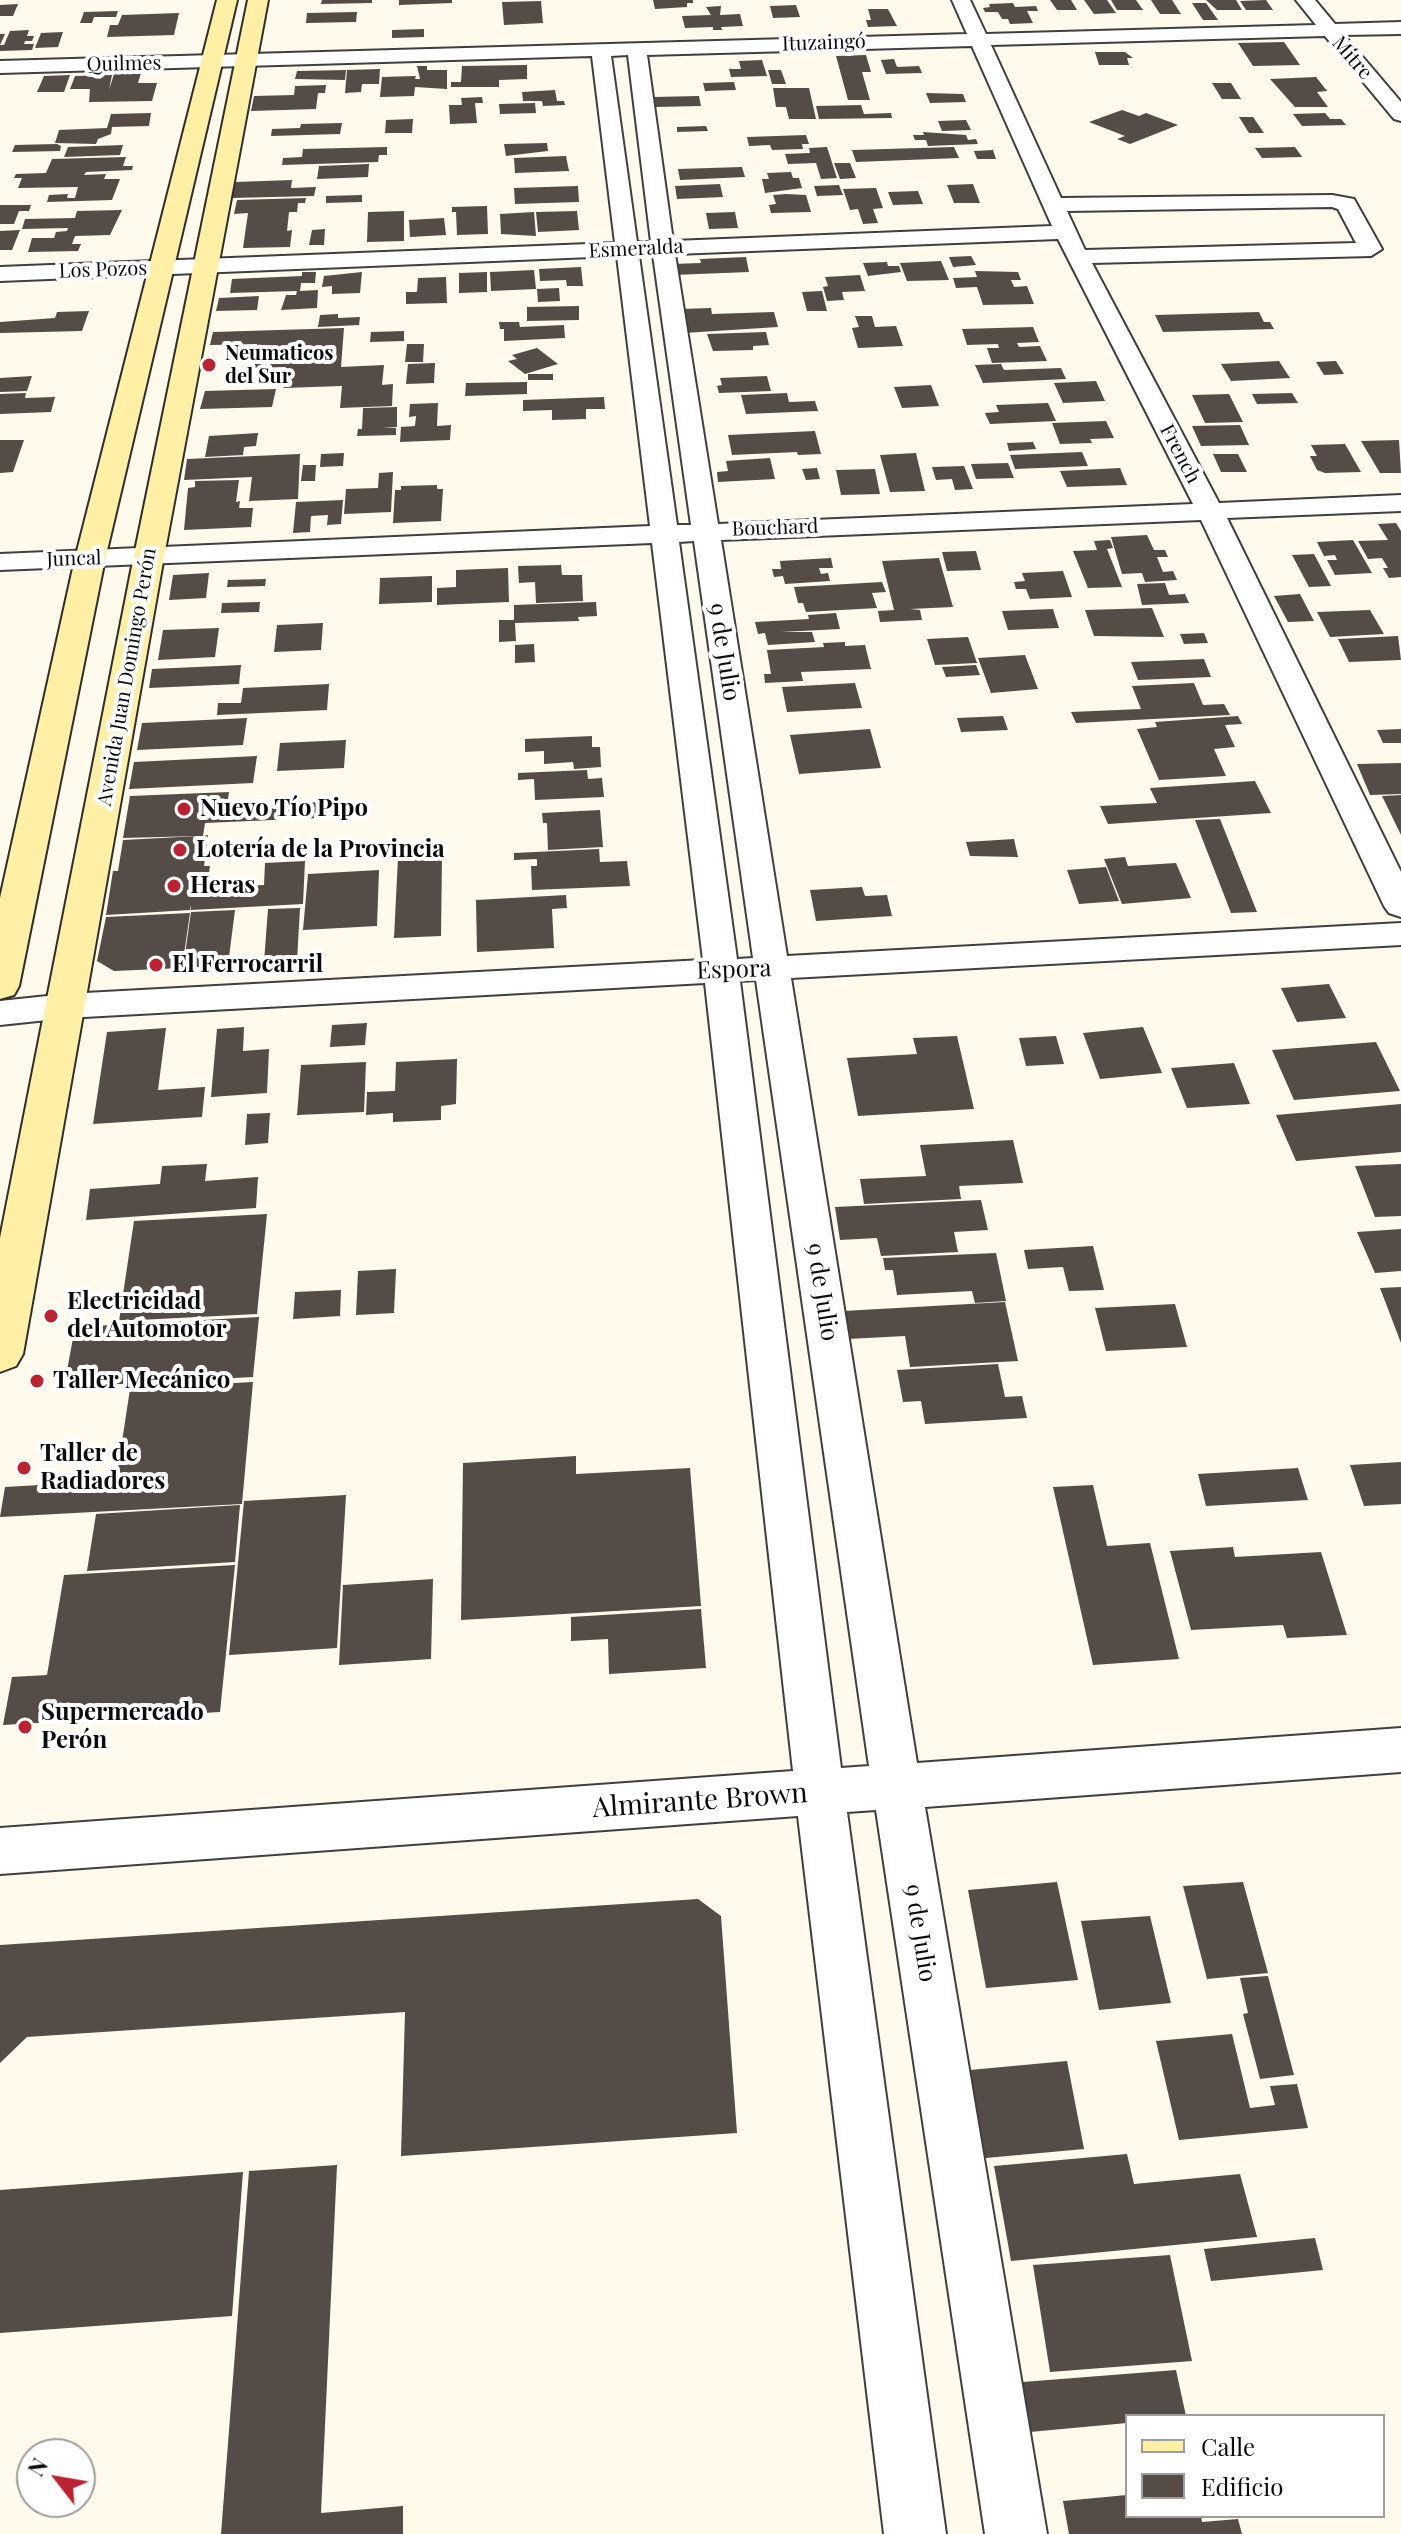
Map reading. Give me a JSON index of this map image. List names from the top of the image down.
{
  "streets": {
    "main road": ["Avenida Juan Domingo Perón"],
    "street": [
      "Ituzaingó",
      "Mitre",
      "Quilmes",
      "Esmeralda",
      "Los Pozos",
      "French",
      "Bouchard",
      "Juncal",
      "9 de Julio",
      "Espora",
      "Almirante Brown"
    ]
  },
  "crossings": [
    ["Ituzaingó", "Mitre"],
    ["Ituzaingó", "Quilmes"],
    ["Ituzaingó", "French"],
    ["Ituzaingó", "9 de Julio"],
    ["Ituzaingó", "Avenida Juan Domingo Perón"],
    ["Quilmes", "Avenida Juan Domingo Perón"],
    ["Esmeralda", "Los Pozos"],
    ["Esmeralda", "French"],
    ["Esmeralda", "9 de Julio"],
    ["Esmeralda", "Avenida Juan Domingo Perón"],
    ["Los Pozos", "Avenida Juan Domingo Perón"],
    ["French", "Bouchard"],
    ["Bouchard", "Juncal"],
    ["Bouchard", "9 de Julio"],
    ["Bouchard", "Avenida Juan Domingo Perón"],
    ["Juncal", "Avenida Juan Domingo Perón"],
    ["9 de Julio", "Espora"],
    ["9 de Julio", "Almirante Brown"],
    ["Avenida Juan Domingo Perón", "Espora"]
  ],
  "places": [
    "Neumaticos del Sur",
    "Nuevo Tío Pipo",
    "Lotería de la Provincia",
    "Heras",
    "El Ferrocarril",
    "Electricidad del Automotor",
    "Taller Mecánico",
    "Taller de Radiadores",
    "Supermercado Perón"
  ],
  "legend": ["Calle", "Edificio"],
  "north": "top left"
}
